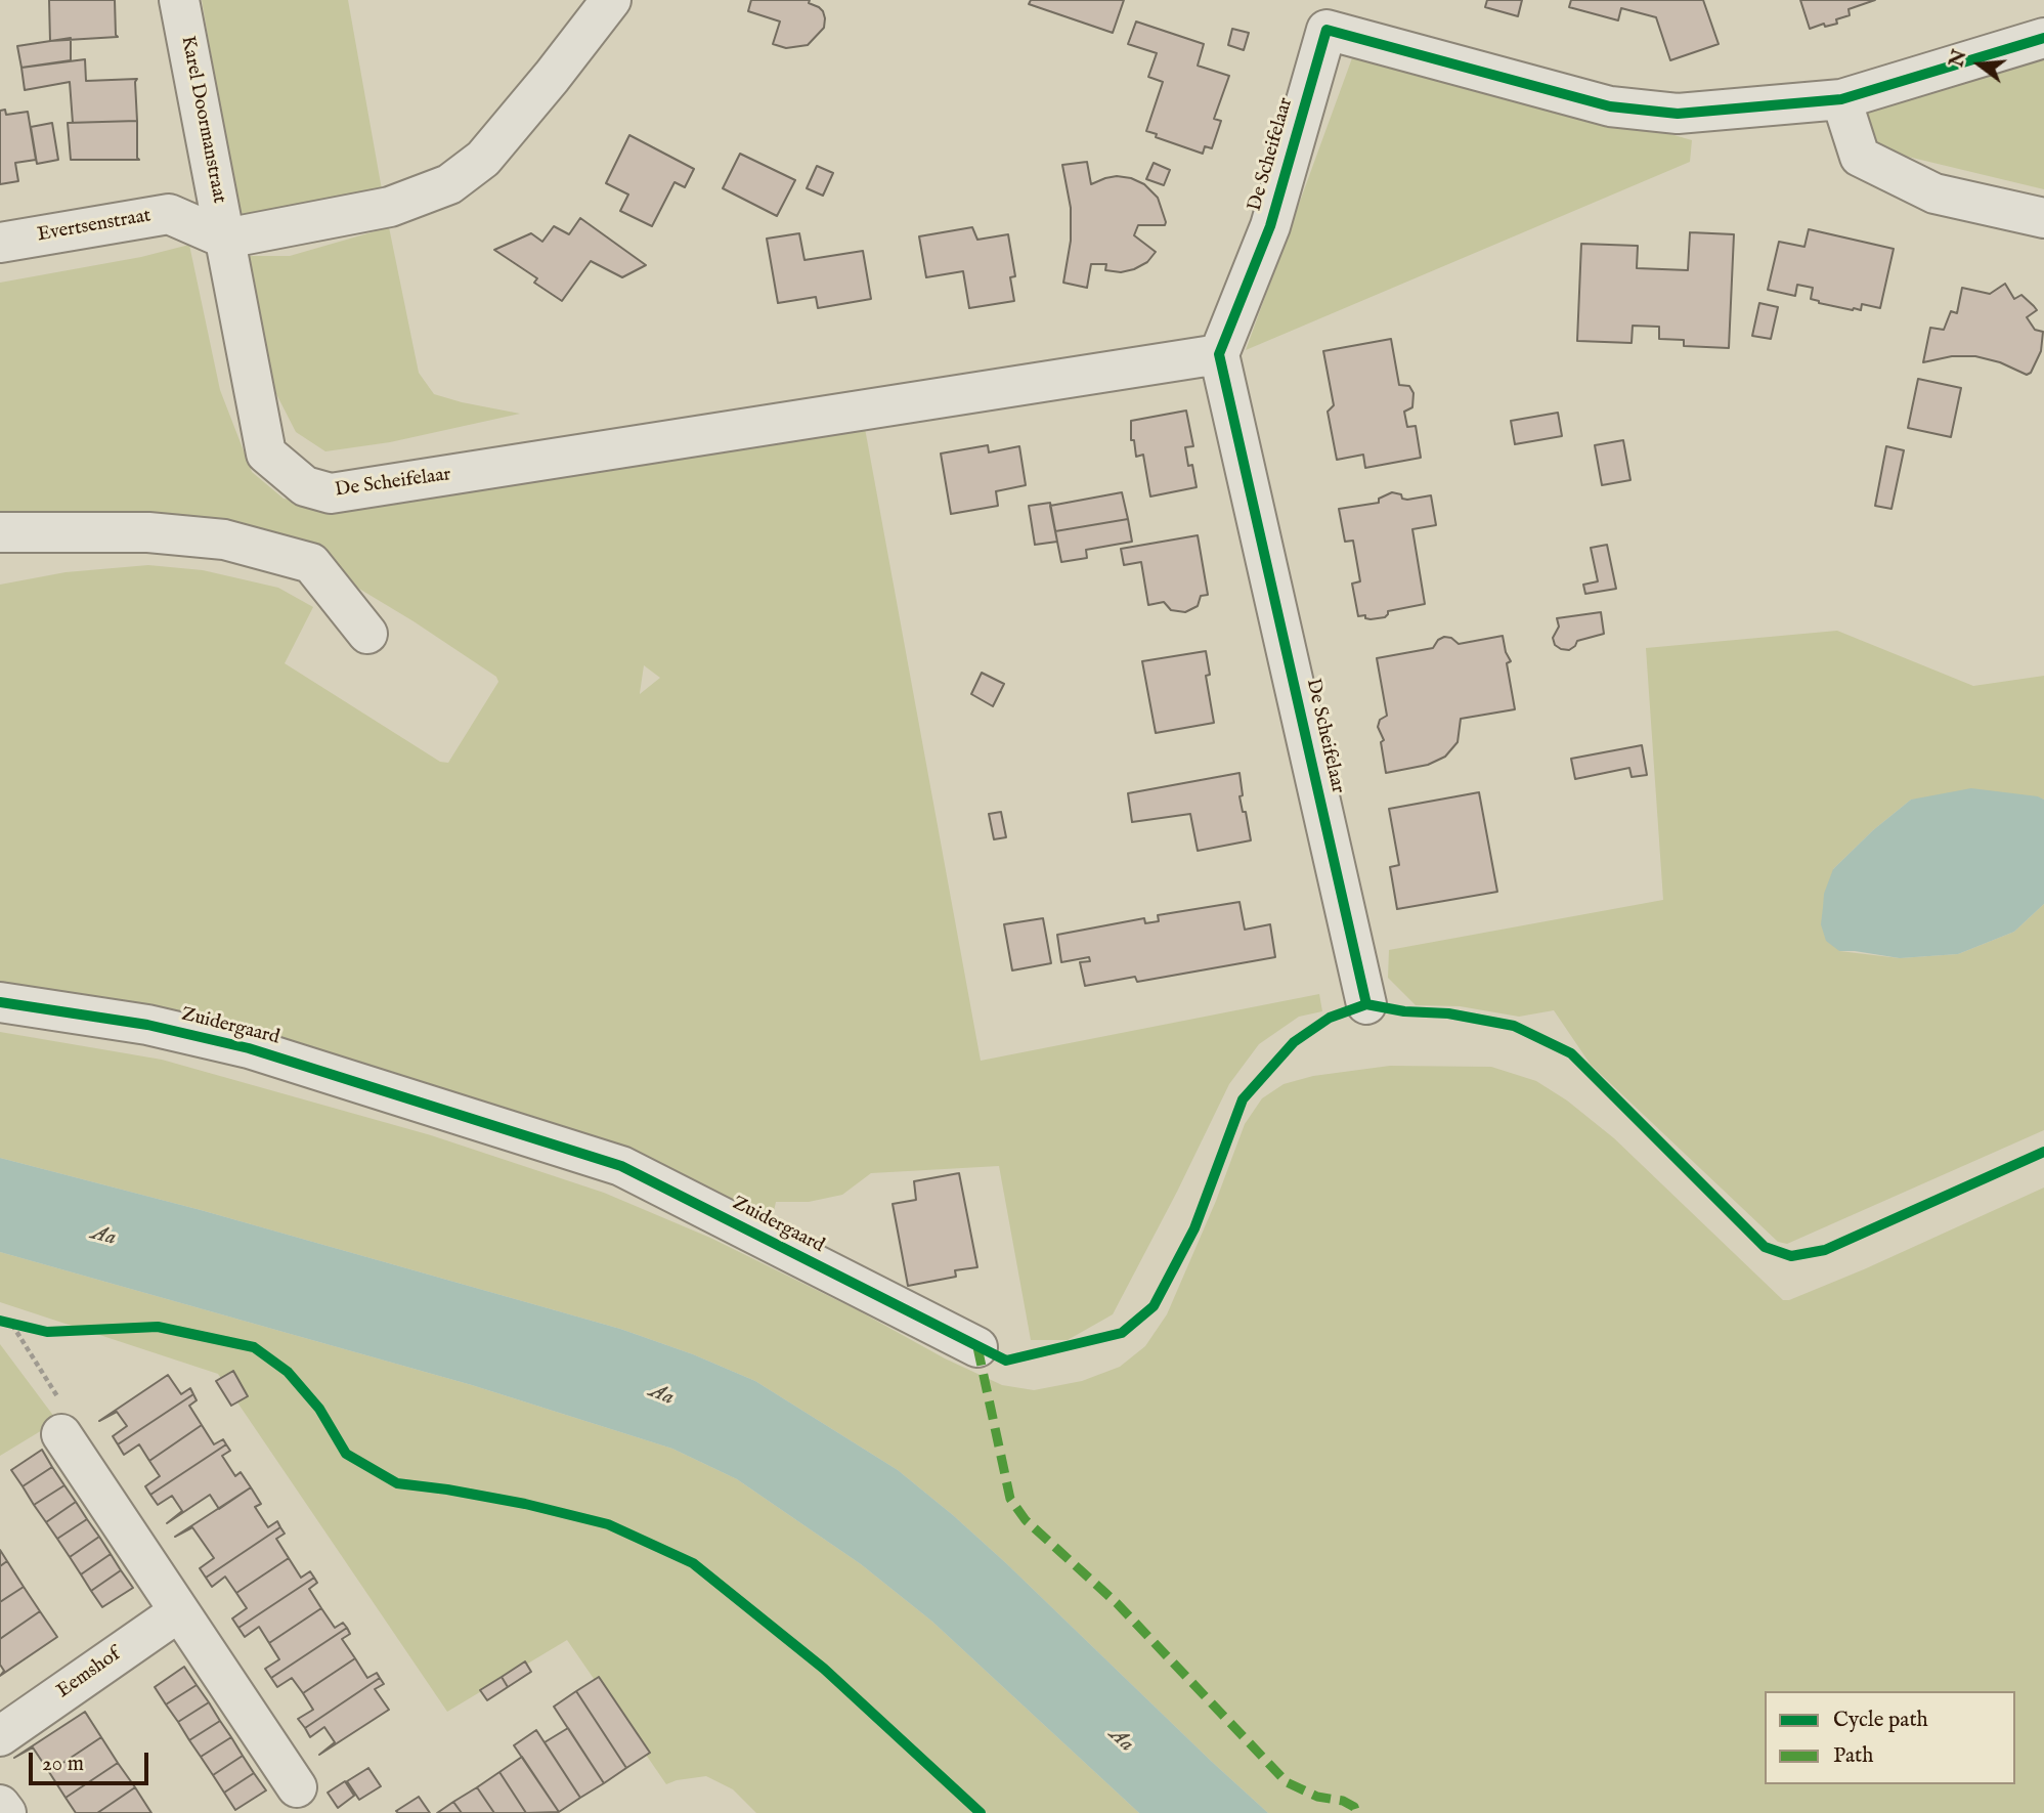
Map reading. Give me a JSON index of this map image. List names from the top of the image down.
{
  "streets": {
    "street": [
      "Karel Doormanstraat",
      "De Scheifelaar",
      "Evertsenstraat",
      "Zuidergaard",
      "Eemshof"
    ]
  },
  "crossings": [
    ["Karel Doormanstraat", "De Scheifelaar"],
    ["Karel Doormanstraat", "Evertsenstraat"],
    ["De Scheifelaar", "Evertsenstraat"]
  ],
  "water": ["Aa"],
  "legend": ["Cycle path", "Path"],
  "scale_bar": "20 m",
  "north": "left"
}
